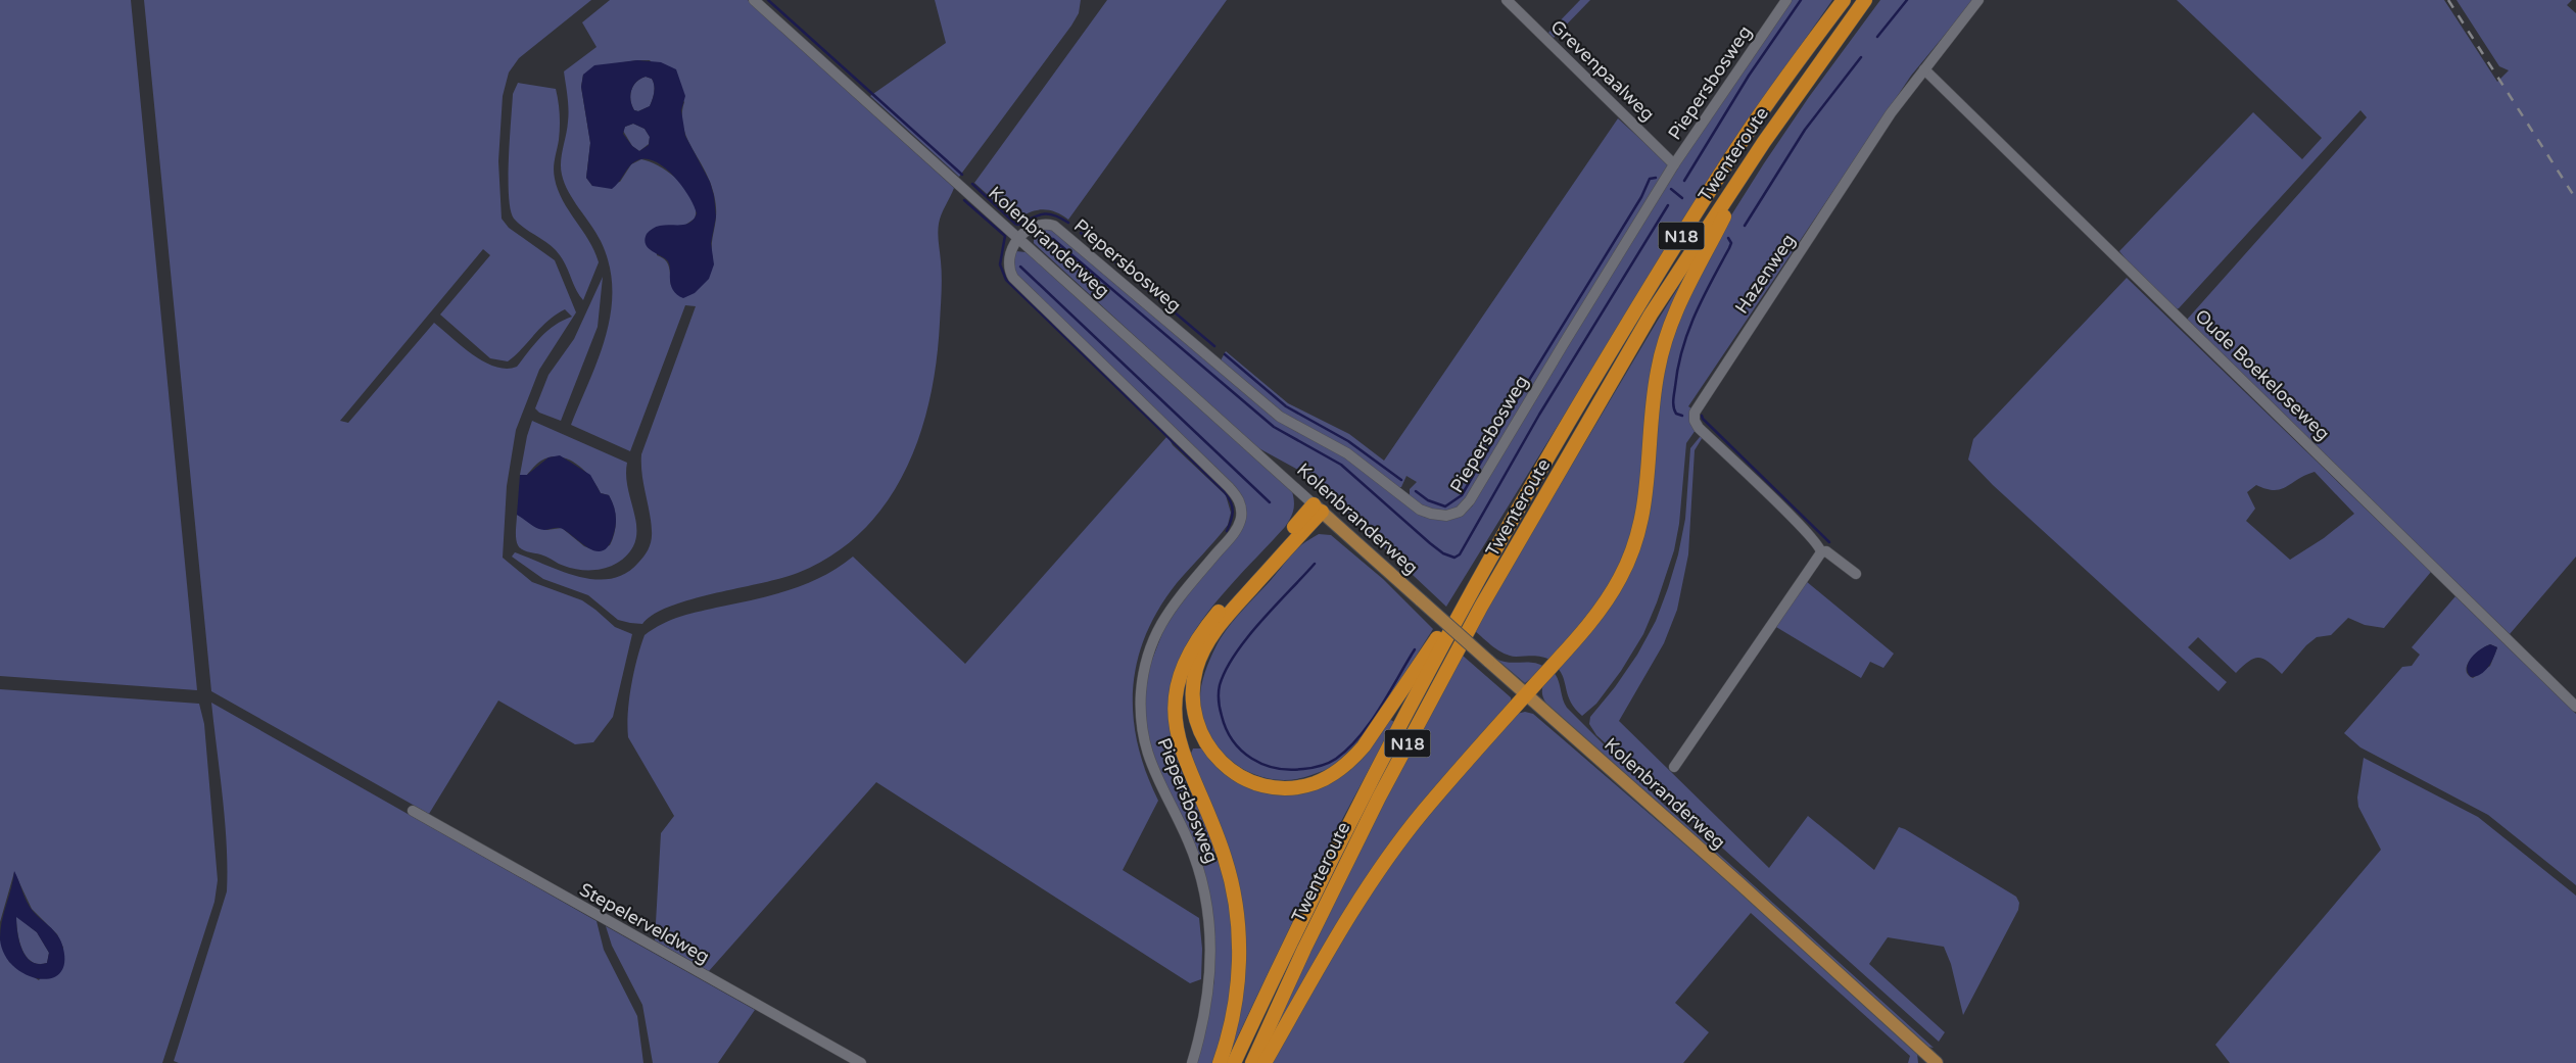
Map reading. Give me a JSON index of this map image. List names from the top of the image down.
{
  "streets": {
    "highway": ["Twenteroute", "N18"],
    "main road": ["Kolenbranderweg"],
    "street": [
      "Grevenpaalweg",
      "Piepersbosweg",
      "Hazenweg",
      "Oude Boekeloseweg",
      "Stepelerveldweg"
    ]
  },
  "crossings": [
    ["Grevenpaalweg", "Piepersbosweg"],
    ["Piepersbosweg", "Kolenbranderweg"],
    ["Twenteroute", "N18"],
    ["N18", "Kolenbranderweg"],
    ["Hazenweg", "Oude Boekeloseweg"]
  ]
}
